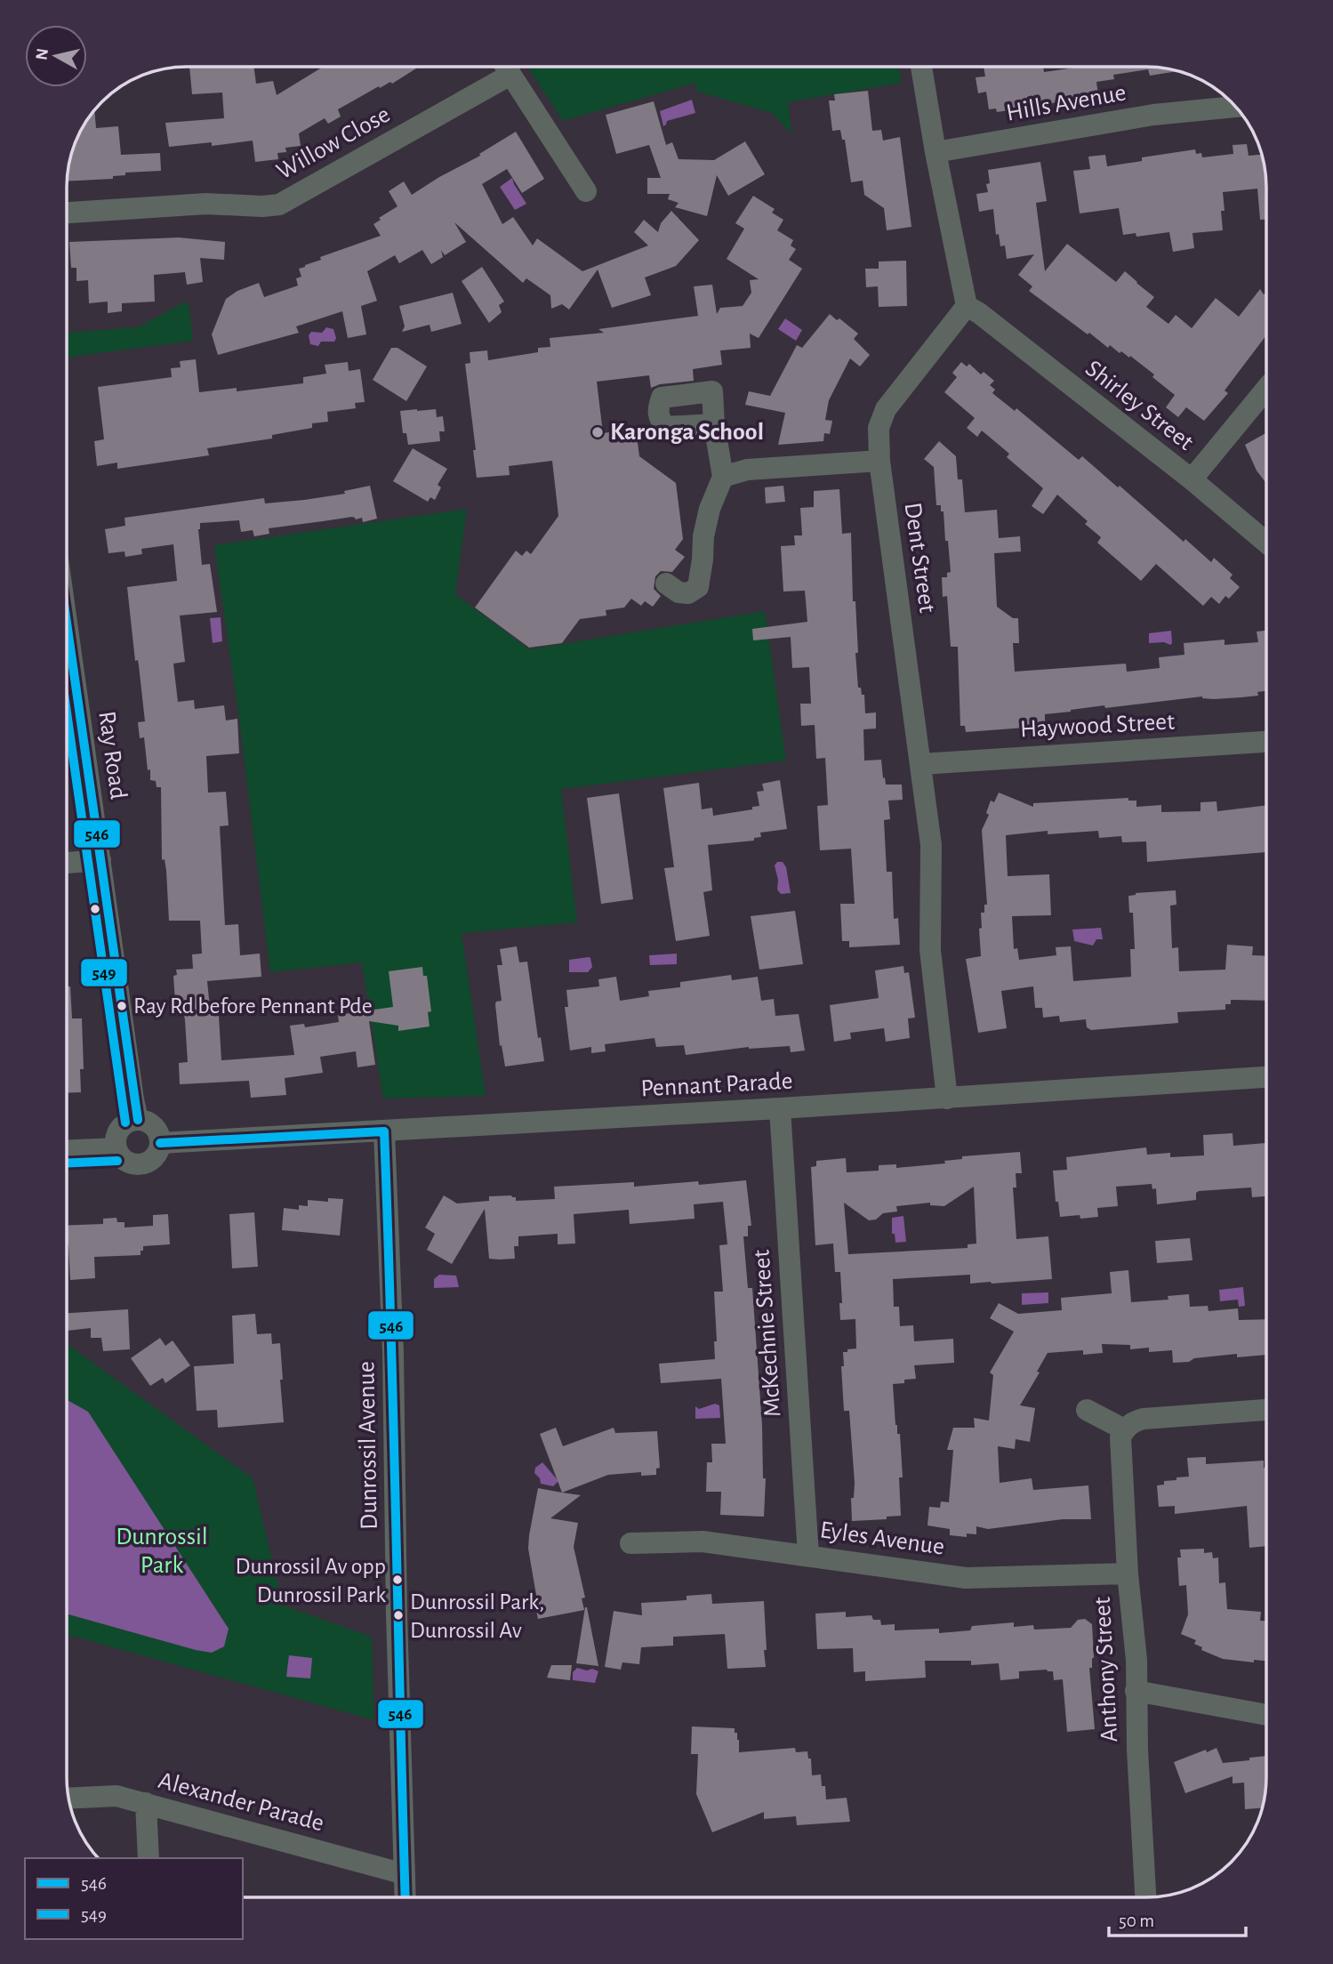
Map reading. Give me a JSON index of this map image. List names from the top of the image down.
{
  "streets": {
    "street": [
      "Hills Avenue",
      "Willow Close",
      "Shirley Street",
      "Dent Street",
      "Haywood Street",
      "Ray Road",
      "Pennant Parade",
      "McKechnie Street",
      "Dunrossil Avenue",
      "Eyles Avenue",
      "Anthony Street",
      "Alexander Parade"
    ]
  },
  "crossings": [
    ["Shirley Street", "Dent Street"],
    ["Dent Street", "Haywood Street"],
    ["Dent Street", "Pennant Parade"],
    ["Ray Road", "Pennant Parade"],
    ["Pennant Parade", "McKechnie Street"],
    ["Pennant Parade", "Dunrossil Avenue"],
    ["McKechnie Street", "Eyles Avenue"],
    ["Dunrossil Avenue", "Alexander Parade"],
    ["Eyles Avenue", "Anthony Street"]
  ],
  "parks": ["Dunrossil Park"],
  "places": [
    "Karonga School",
    "Ray Rd before Pennant Pde",
    "Dunrossil Av opp Dunrossil Park",
    "Dunrossil Park, Dunrossil Av"
  ],
  "lines": ["transit line 546", "transit line 549"],
  "legend": ["546", "549"],
  "scale_bar": "50 m",
  "north": "left"
}
